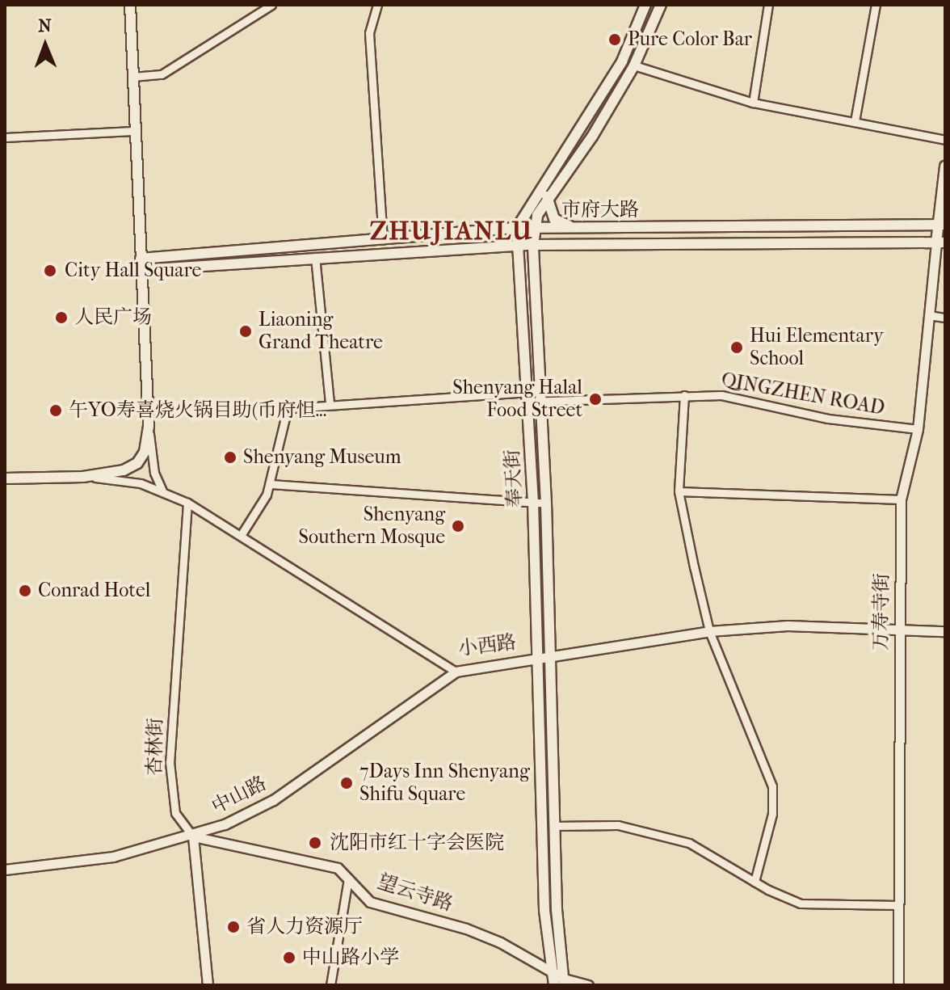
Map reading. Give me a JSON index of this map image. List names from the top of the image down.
{
  "streets": {
    "main road": ["市府大路", "奉天街"],
    "street": [
      "QINGZHEN ROAD",
      "万寿寺街",
      "小西路",
      "杏林街",
      "中山路",
      "望云寺路"
    ]
  },
  "crossings": [
    ["市府大路", "奉天街"],
    ["市府大路", "万寿寺街"],
    ["QINGZHEN ROAD", "奉天街"],
    ["QINGZHEN ROAD", "万寿寺街"],
    ["奉天街", "小西路"],
    ["奉天街", "望云寺路"],
    ["万寿寺街", "小西路"],
    ["小西路", "杏林街"],
    ["小西路", "中山路"],
    ["杏林街", "中山路"],
    ["杏林街", "望云寺路"],
    ["中山路", "望云寺路"]
  ],
  "districts": ["ZHUJIANLU"],
  "places": [
    "Pure Color Bar",
    "City Hall Square",
    "人民广场",
    "Liaoning Grand Theatre",
    "Hui Elementary School",
    "Shenyang Halal Food Street",
    "午YO寿喜烧火锅目助(币府怛...",
    "Shenyang Museum",
    "Shenyang Southern Mosque",
    "Conrad Hotel",
    "7Days Inn Shenyang Shifu Square",
    "沈阳市红十字会医院",
    "省人力资源厅",
    "中山路小学"
  ],
  "north": "top"
}
